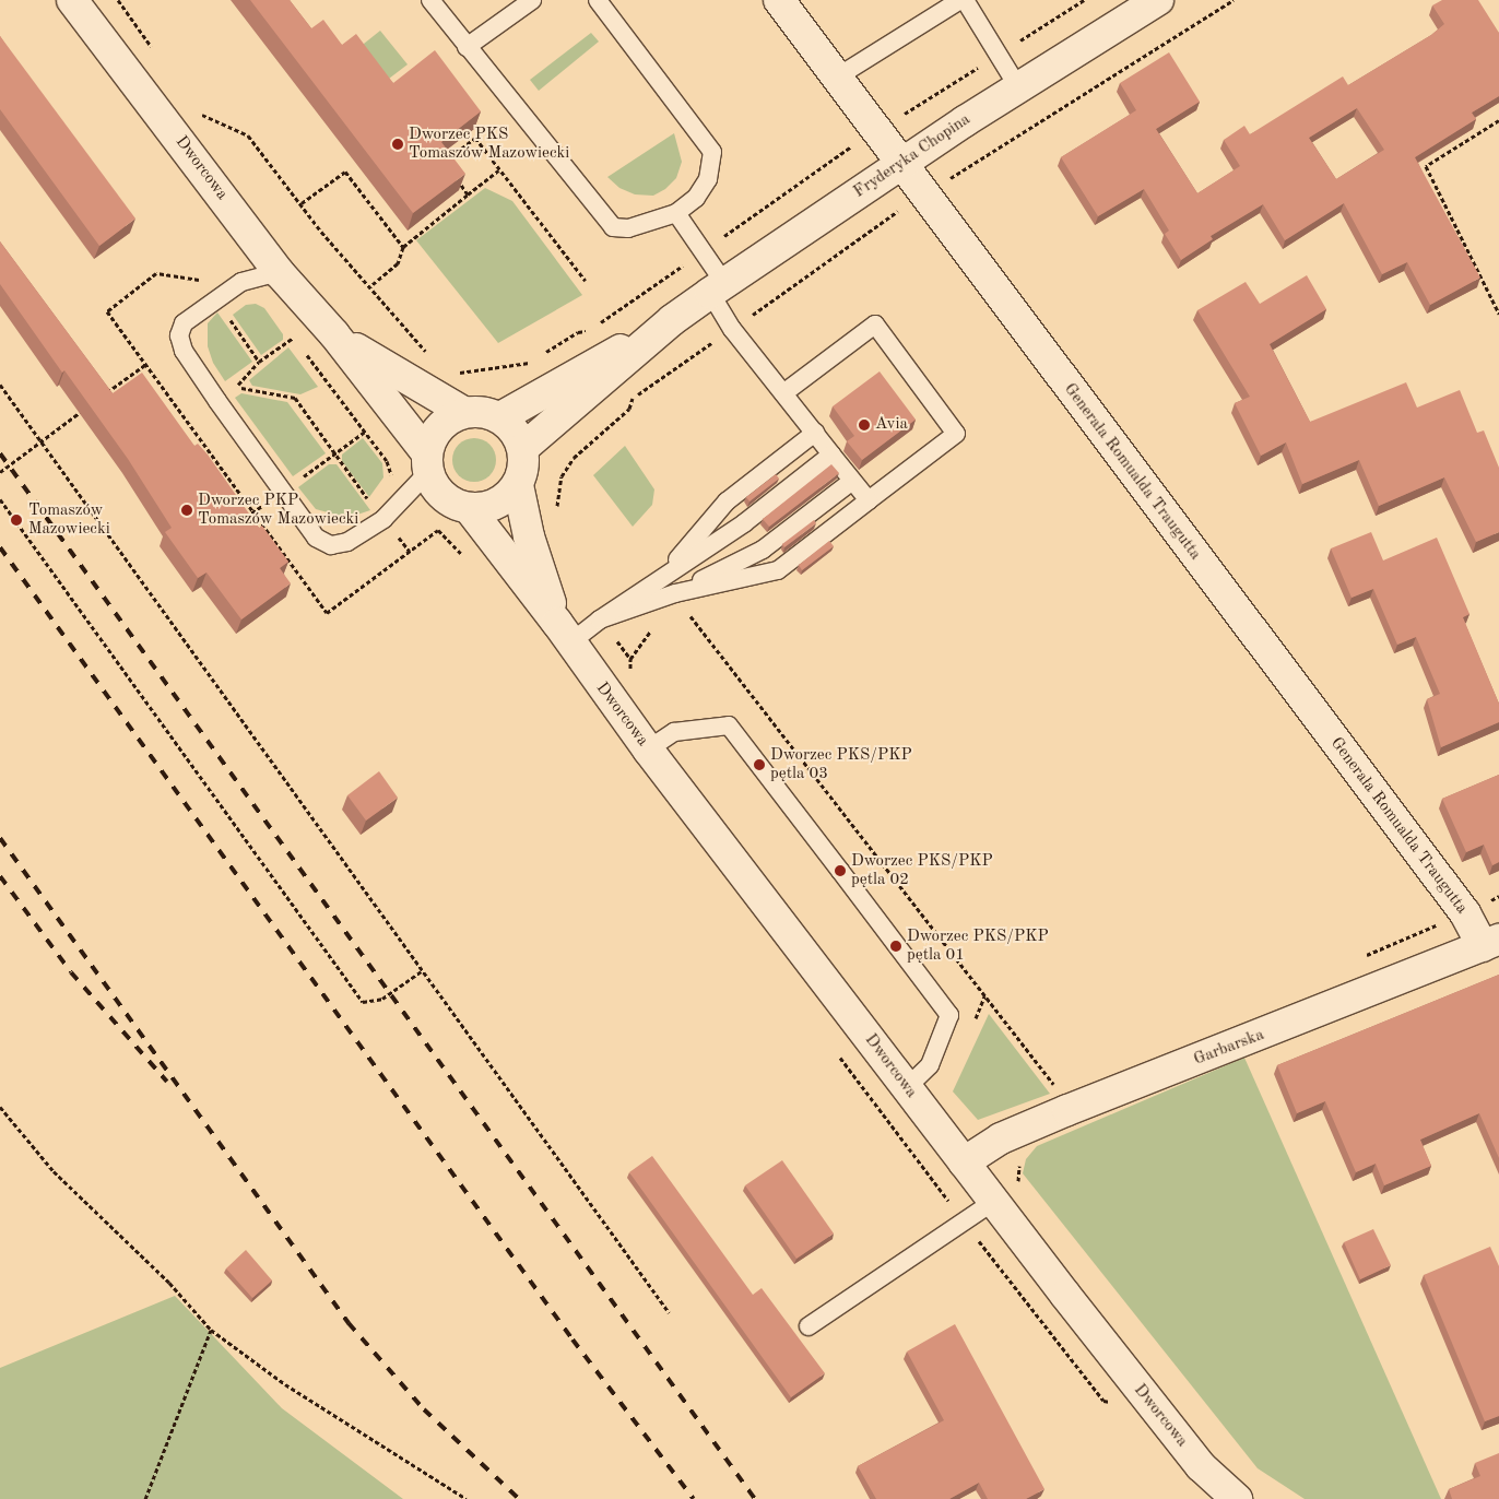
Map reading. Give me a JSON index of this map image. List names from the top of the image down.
{
  "streets": {
    "street": [
      "Fryderyka Chopina",
      "Dworcowa",
      "Generała Romualda Traugutta",
      "Garbarska"
    ]
  },
  "crossings": [
    ["Fryderyka Chopina", "Dworcowa"],
    ["Fryderyka Chopina", "Generała Romualda Traugutta"],
    ["Dworcowa", "Garbarska"],
    ["Generała Romualda Traugutta", "Garbarska"]
  ],
  "places": [
    "Dworzec PKS Tomaszów Mazowiecki",
    "Avia",
    "Dworzec PKP Tomaszów Mazowiecki",
    "Tomaszów Mazowiecki",
    "Dworzec PKS/PKP pętla 03",
    "Dworzec PKS/PKP pętla 02",
    "Dworzec PKS/PKP pętla 01"
  ]
}
